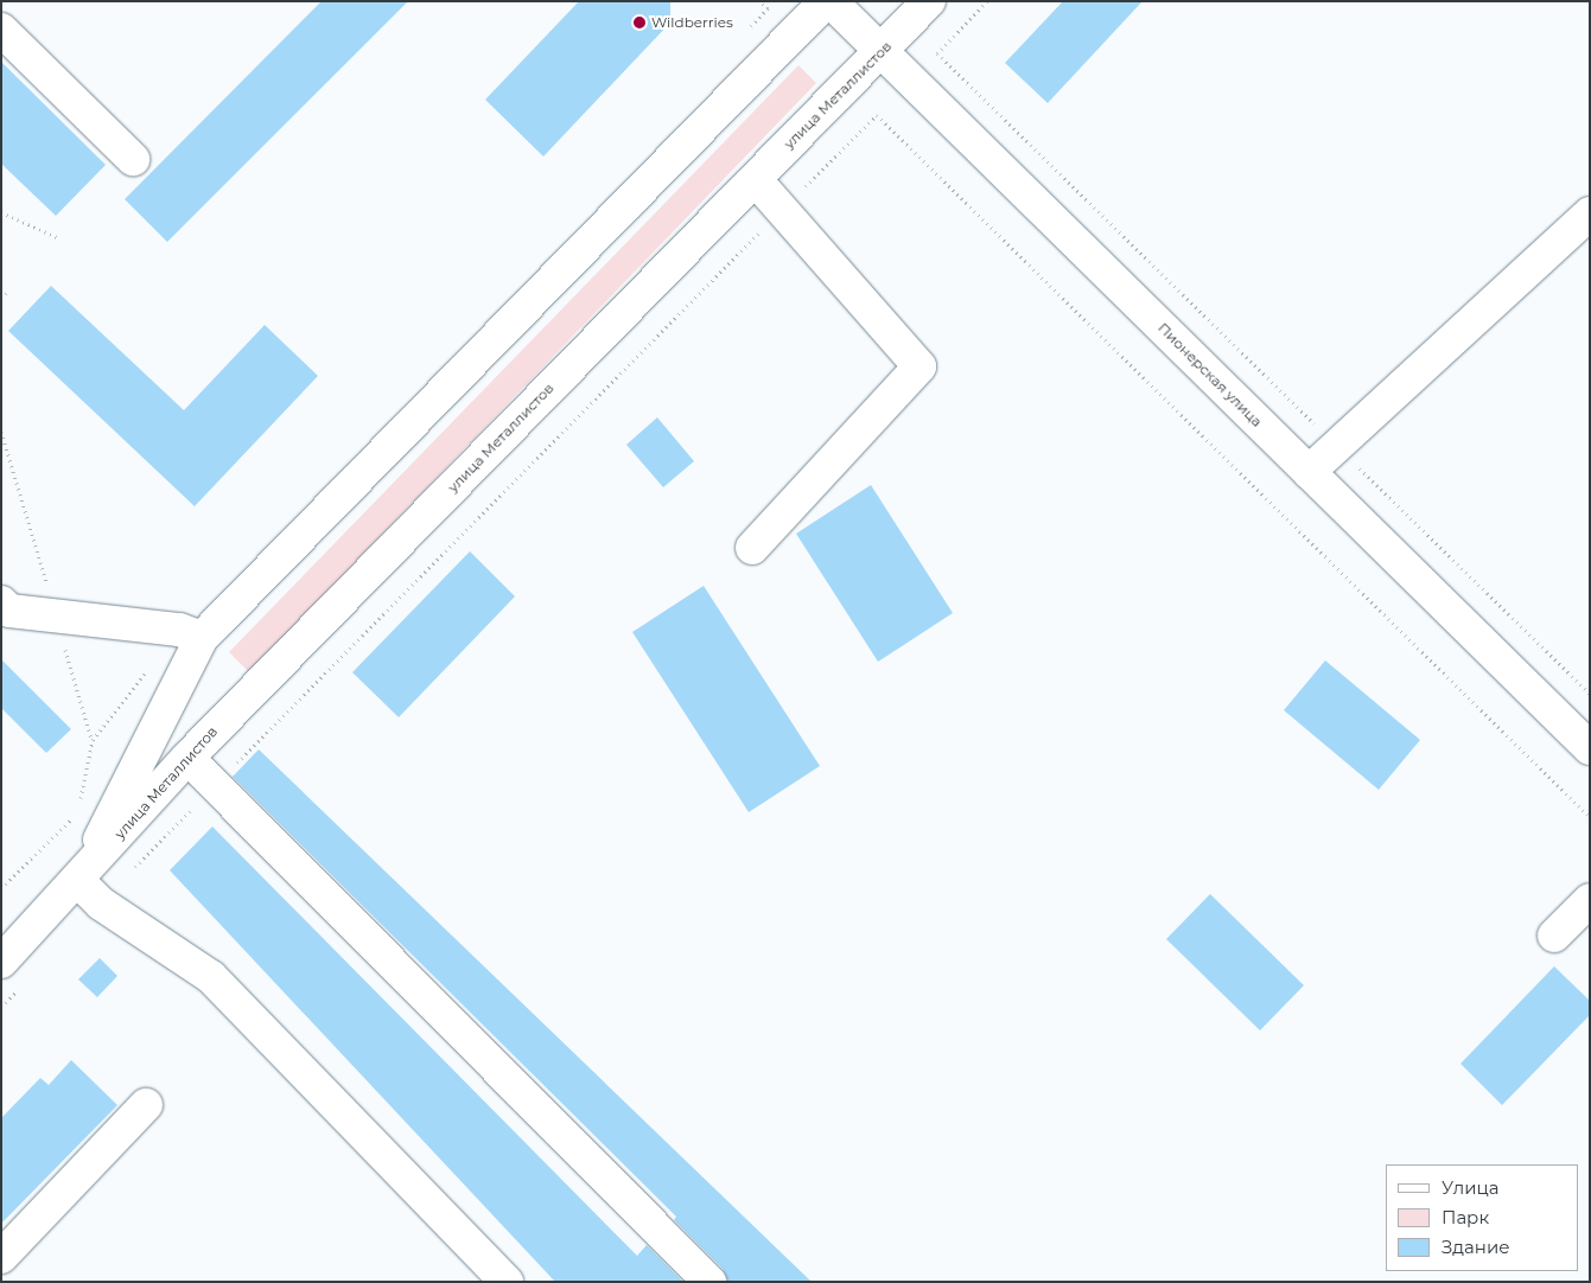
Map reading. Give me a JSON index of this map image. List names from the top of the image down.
{
  "streets": {
    "street": ["улица Металлистов", "Пионерская улица"]
  },
  "crossings": [
    ["улица Металлистов", "Пионерская улица"]
  ],
  "places": ["Wildberries"],
  "legend": ["Улица", "Парк", "Здание"]
}
